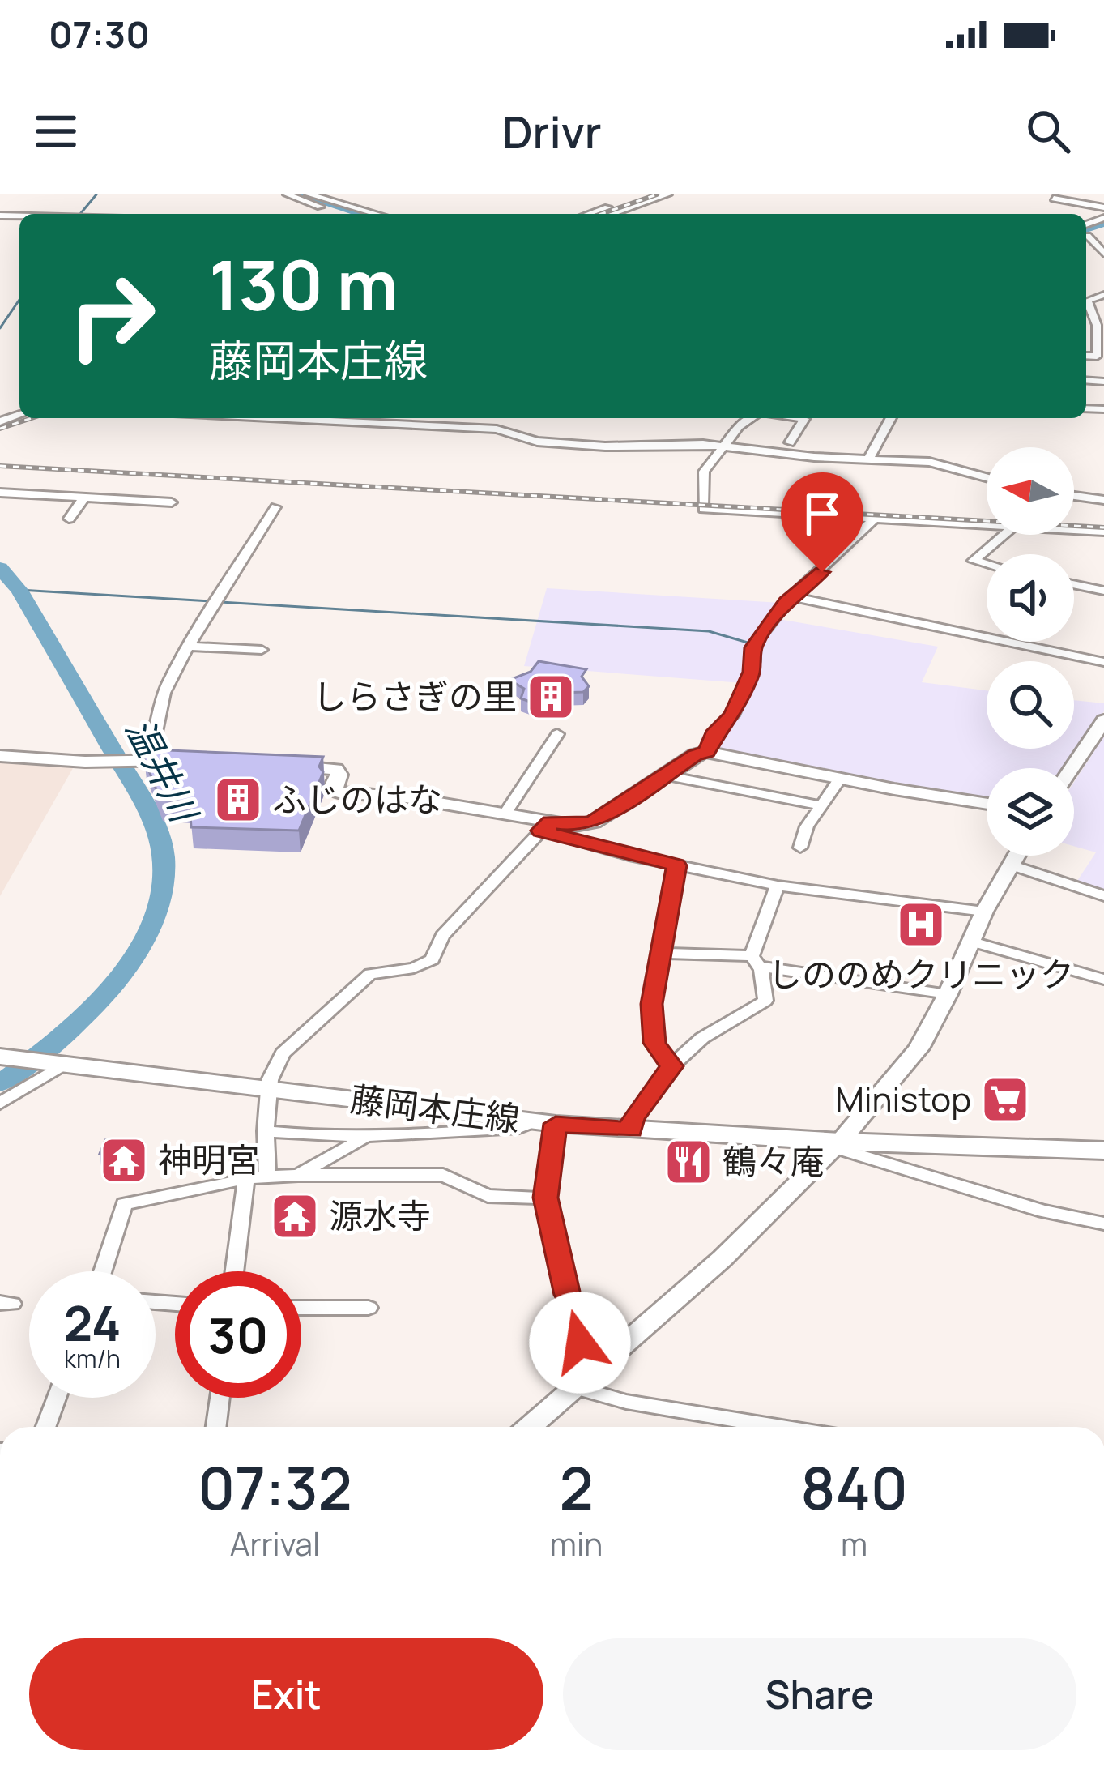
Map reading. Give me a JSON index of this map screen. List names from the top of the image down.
{
  "streets": {
    "main road": ["藤岡本庄線"]
  },
  "water": ["温井川"],
  "places": {
    "building": ["しらさぎの里", "ふじのはな"],
    "hospital": ["しののめクリニック"],
    "supermarket": ["Ministop"],
    "temple": ["神明宮", "源水寺"],
    "restaurant": ["鶴々庵"]
  },
  "north": "left",
  "page": {
    "status": "07:30",
    "header": "Drivr",
    "turn": ["130 m", "藤岡本庄線"],
    "speed": "24 km/h",
    "limit": "30",
    "eta": [
      "07:32",
      "Arrival",
      "2",
      "min",
      "840",
      "m"
    ],
    "buttons": ["Exit", "Share"]
  }
}
